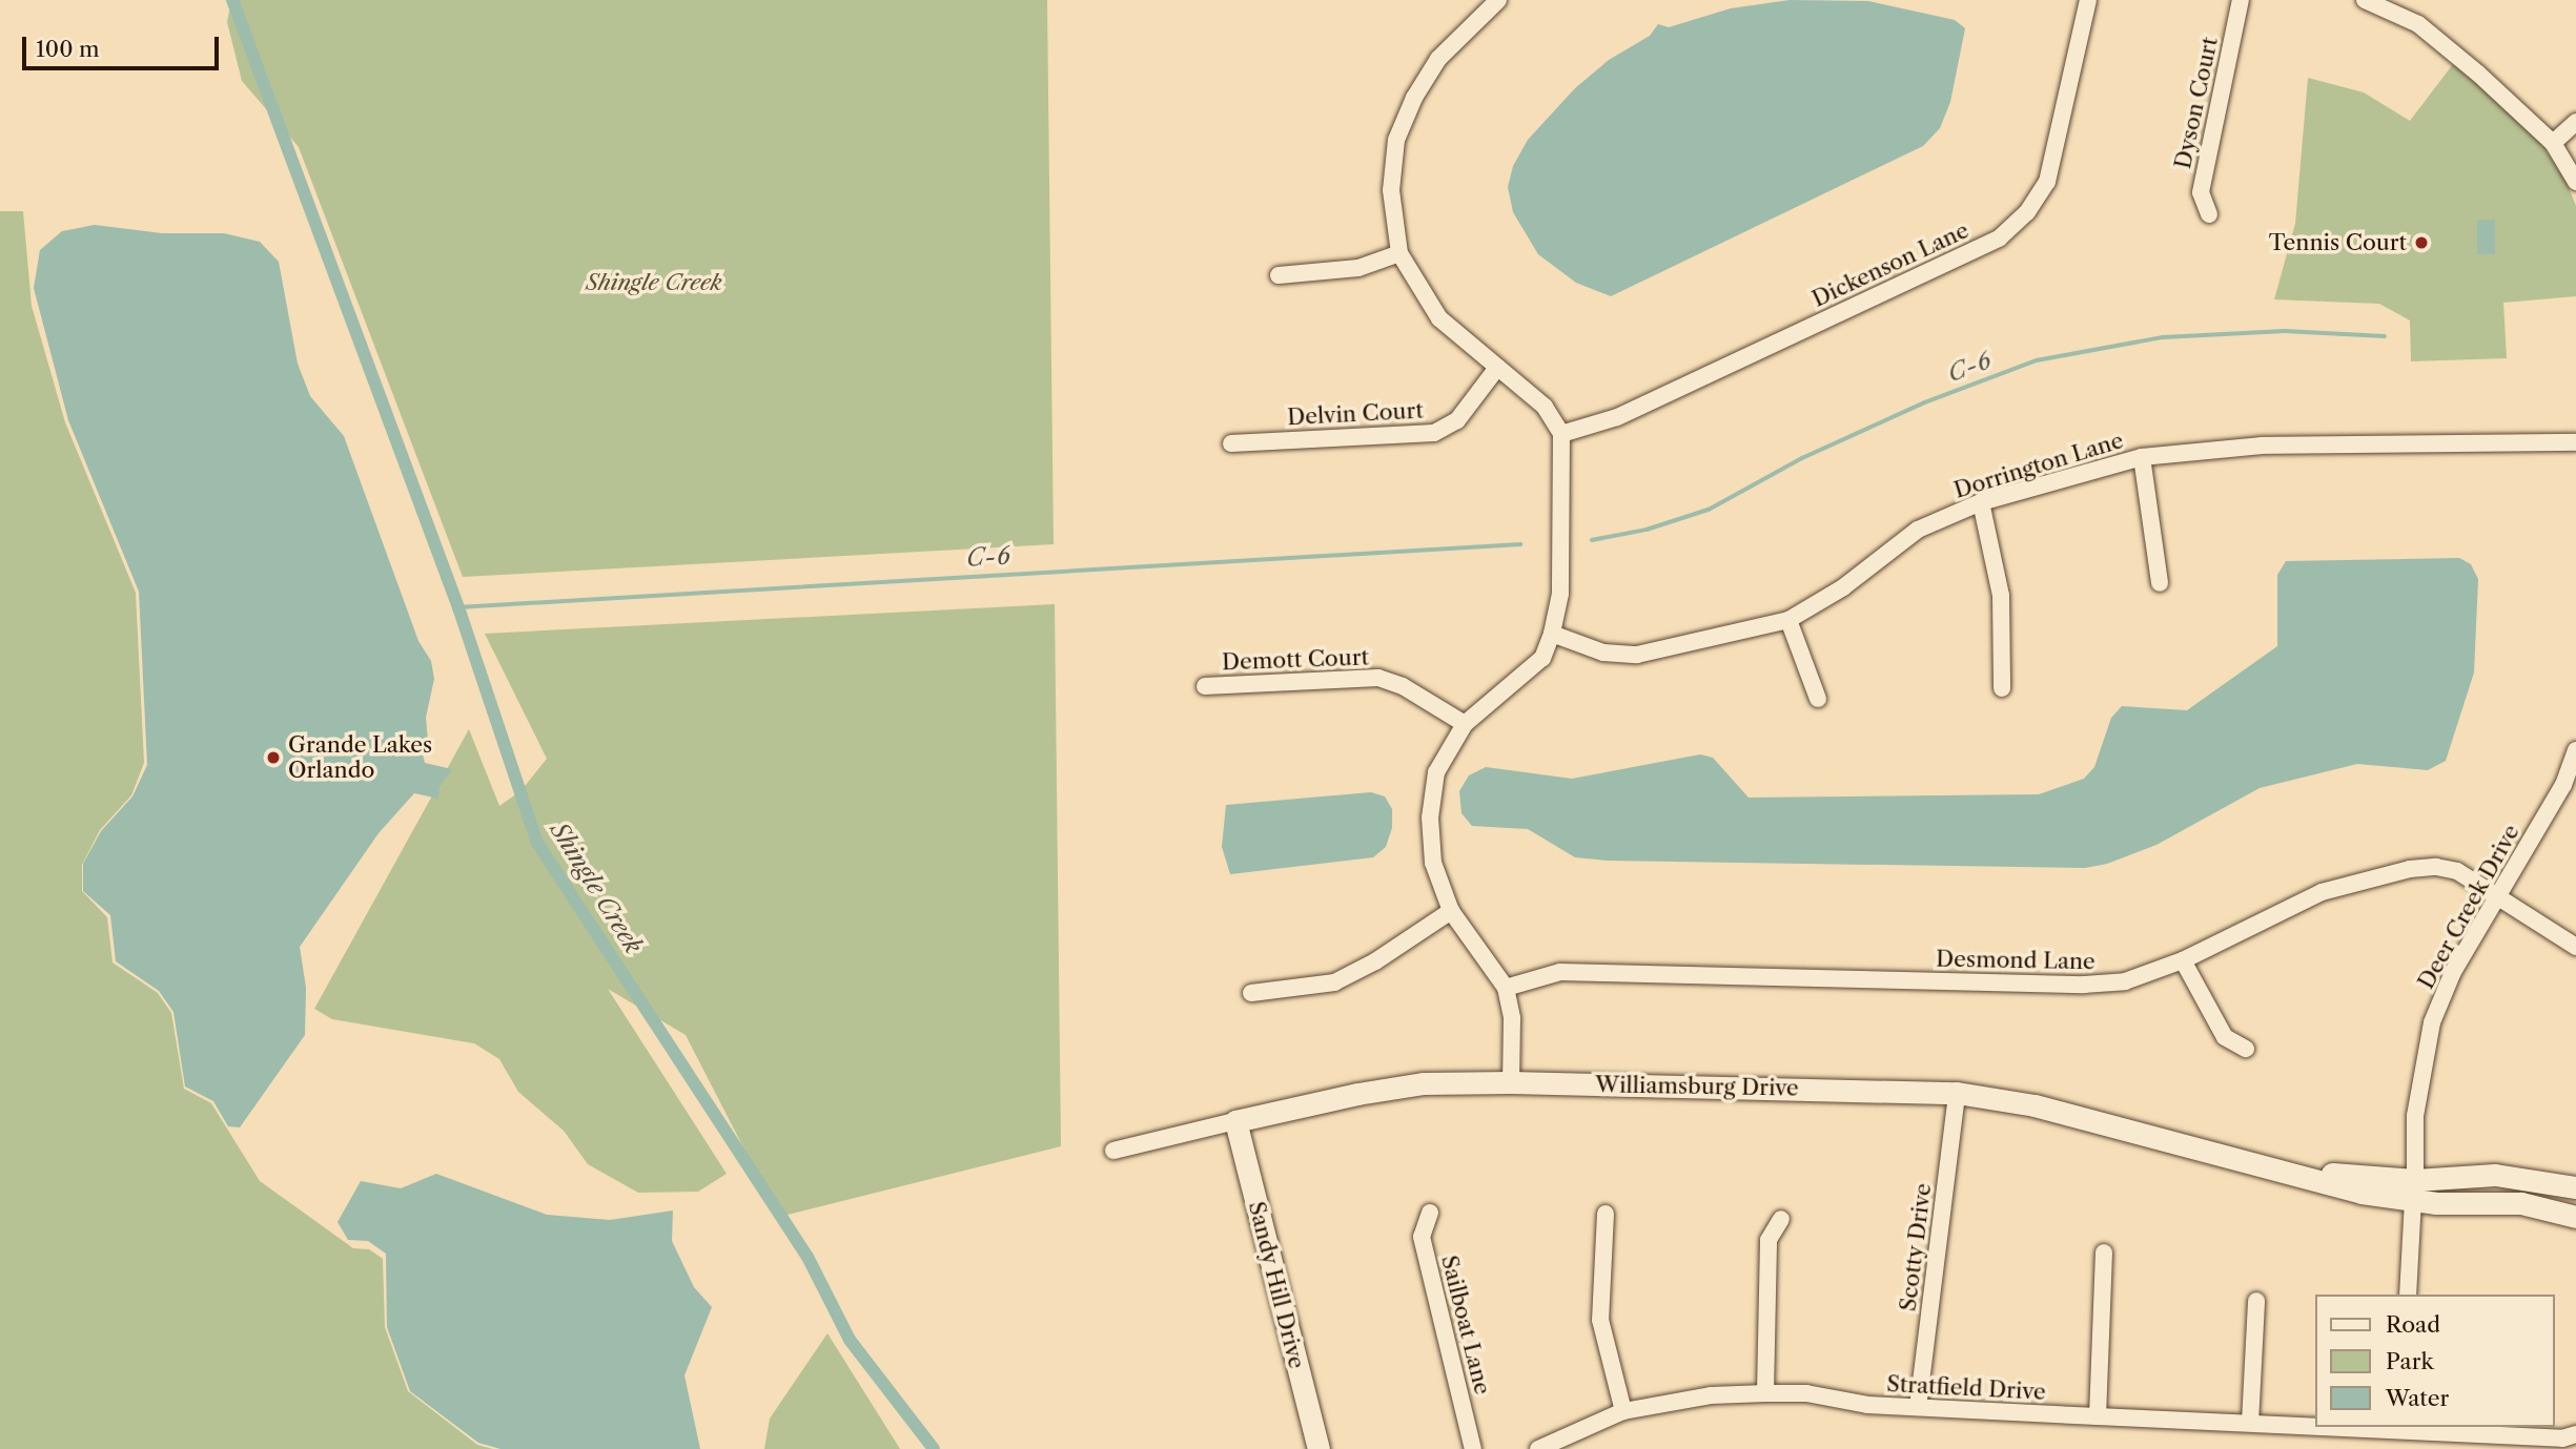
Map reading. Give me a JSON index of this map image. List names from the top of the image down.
{
  "streets": {
    "street": [
      "Dyson Court",
      "Dickenson Lane",
      "Delvin Court",
      "Dorrington Lane",
      "Demott Court",
      "Deer Creek Drive",
      "Desmond Lane",
      "Williamsburg Drive",
      "Scotty Drive",
      "Sandy Hill Drive",
      "Sailboat Lane",
      "Stratfield Drive"
    ]
  },
  "crossings": [
    ["Deer Creek Drive", "Desmond Lane"],
    ["Deer Creek Drive", "Williamsburg Drive"],
    ["Williamsburg Drive", "Scotty Drive"],
    ["Williamsburg Drive", "Sandy Hill Drive"],
    ["Scotty Drive", "Stratfield Drive"]
  ],
  "water": ["C-6", "Shingle Creek"],
  "parks": ["Shingle Creek"],
  "places": ["Tennis Court", "Grande Lakes Orlando"],
  "legend": ["Road", "Park", "Water"],
  "scale_bar": "100 m"
}
